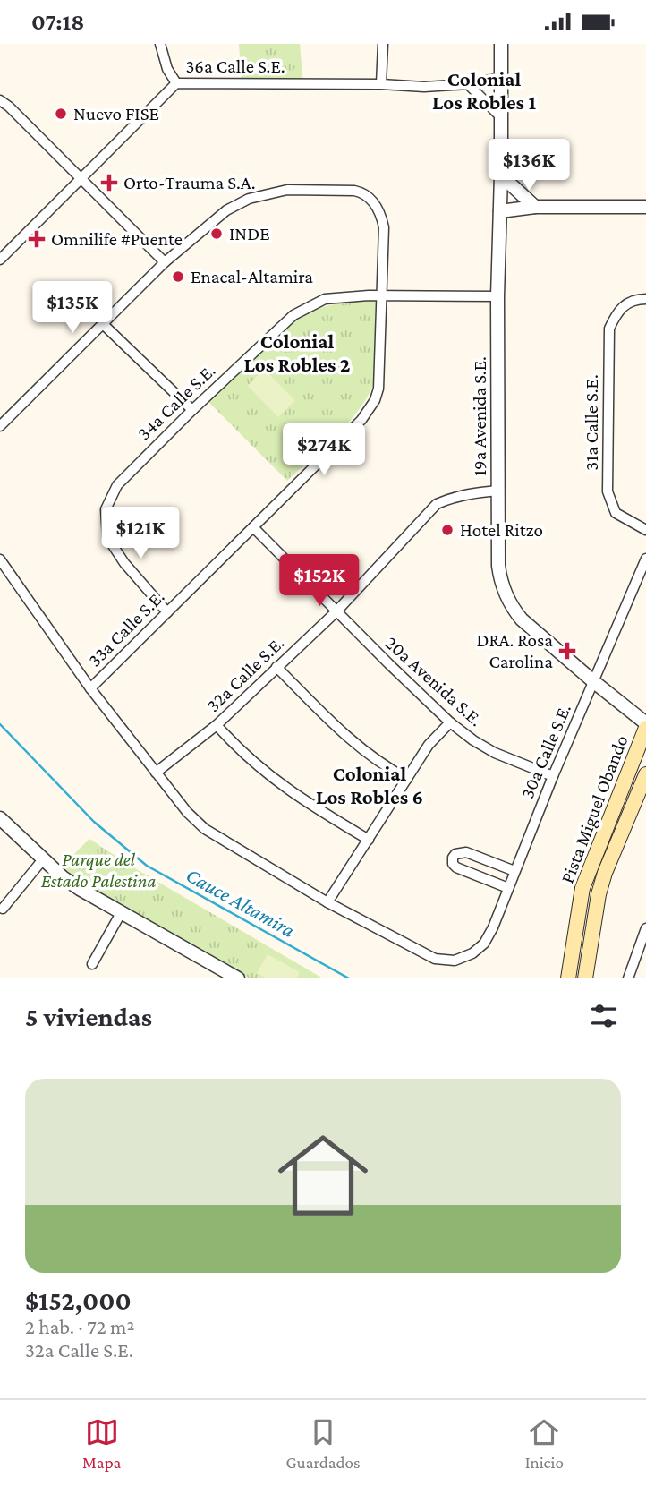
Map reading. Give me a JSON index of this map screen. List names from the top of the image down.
{
  "streets": {
    "main road": ["Pista Miguel Obando"],
    "street": [
      "36a Calle S.E.",
      "34a Calle S.E.",
      "19a Avenida S.E.",
      "31a Calle S.E.",
      "33a Calle S.E.",
      "32a Calle S.E.",
      "20a Avenida S.E.",
      "30a Calle S.E."
    ]
  },
  "crossings": [
    ["36a Calle S.E.", "19a Avenida S.E."],
    ["34a Calle S.E.", "19a Avenida S.E."],
    ["34a Calle S.E.", "33a Calle S.E."],
    ["19a Avenida S.E.", "32a Calle S.E."],
    ["19a Avenida S.E.", "30a Calle S.E."],
    ["19a Avenida S.E.", "Pista Miguel Obando"],
    ["33a Calle S.E.", "20a Avenida S.E."],
    ["32a Calle S.E.", "20a Avenida S.E."],
    ["20a Avenida S.E.", "30a Calle S.E."]
  ],
  "districts": ["Colonial Los Robles 1", "Colonial Los Robles 2", "Colonial Los Robles 6"],
  "water": ["Cauce Altamira"],
  "parks": ["Parque del Estado Palestina"],
  "places": {
    "other": [
      "Nuevo FISE",
      "INDE",
      "Enacal-Altamira",
      "Hotel Ritzo"
    ],
    "health": ["Orto-Trauma S.A.", "Omnilife #Puente", "DRA. Rosa Carolina"]
  },
  "page": {
    "status": "07:18",
    "price": [
      "$136K",
      "$135K",
      "$274K",
      "$121K",
      "$152K"
    ],
    "heading": "5 viviendas",
    "list": [
      {
        "name": "$152,000",
        "note": "2 hab. · 72 m² · 32a Calle S.E."
      }
    ],
    "tabs": ["Mapa", "Guardados", "Inicio"]
  }
}
